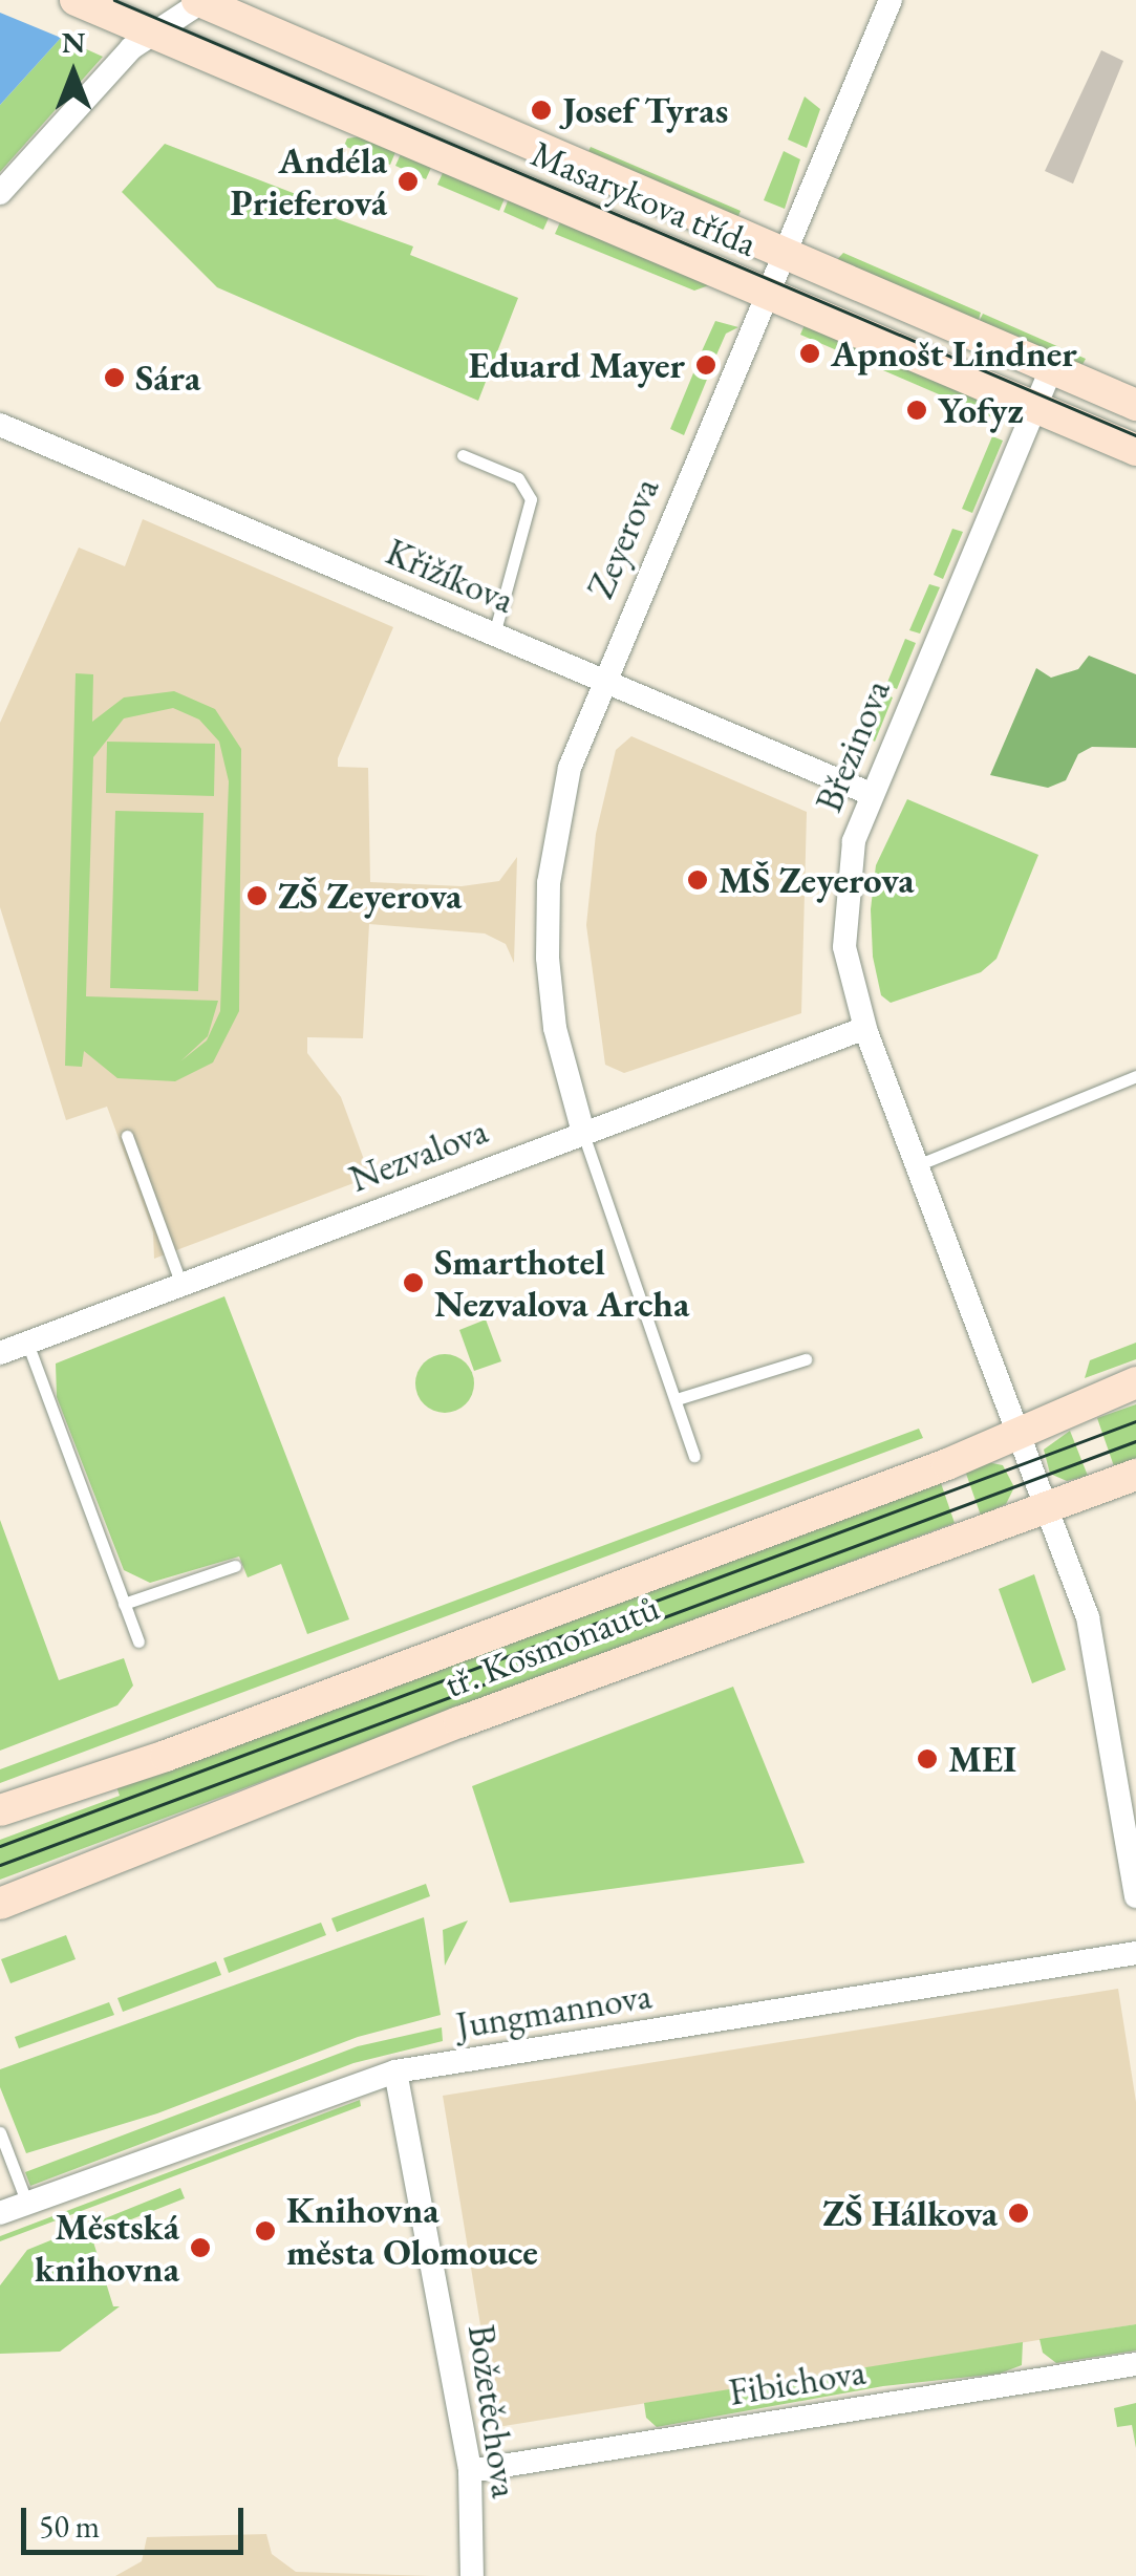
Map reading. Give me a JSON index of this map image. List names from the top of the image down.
{
  "streets": {
    "street": [
      "Masarykova třída",
      "Zeyerova",
      "Křižíkova",
      "Březinova",
      "Nezvalova",
      "tř. Kosmonautů",
      "Jungmannova",
      "Fibichova",
      "Božetěchova"
    ]
  },
  "crossings": [
    ["Masarykova třída", "Zeyerova"],
    ["Masarykova třída", "Březinova"],
    ["Zeyerova", "Křižíkova"],
    ["Zeyerova", "Nezvalova"],
    ["Křižíkova", "Březinova"],
    ["Březinova", "Nezvalova"],
    ["Březinova", "tř. Kosmonautů"],
    ["Jungmannova", "Božetěchova"],
    ["Fibichova", "Božetěchova"]
  ],
  "places": [
    "Josef Tyras",
    "Andéla Prieferová",
    "Apnošt Lindner",
    "Eduard Mayer",
    "Sára",
    "Yofyz",
    "MŠ Zeyerova",
    "ZŠ Zeyerova",
    "Smarthotel Nezvalova Archa",
    "MEI",
    "ZŠ Hálkova",
    "Knihovna města Olomouce",
    "Městská knihovna"
  ],
  "scale_bar": "50 m",
  "north": "top"
}
